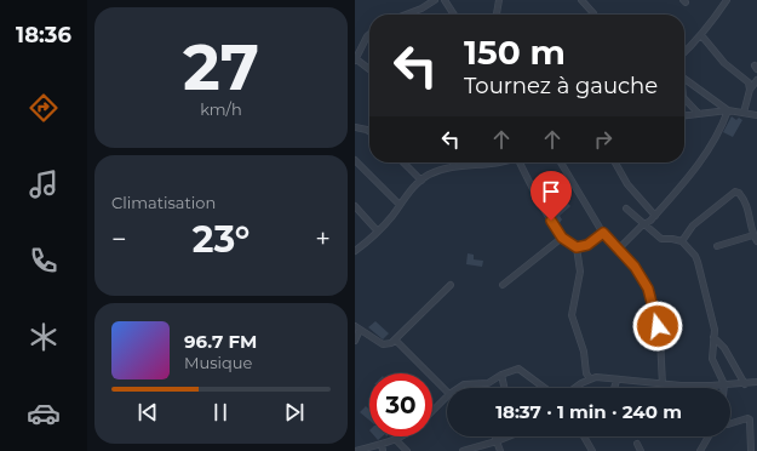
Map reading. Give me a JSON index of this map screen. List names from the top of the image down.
{
  "page": {
    "tabs": "18:36",
    "tile": [
      ["27", "km/h"],
      "Climatisation"
    ],
    "turn": ["150 m", "Tournez à gauche"],
    "heat": ["−", "23°", "+"],
    "song": ["96.7 FM", "Musique"],
    "limit": "30",
    "trip": "18:37 · 1 min · 240 m"
  }
}
